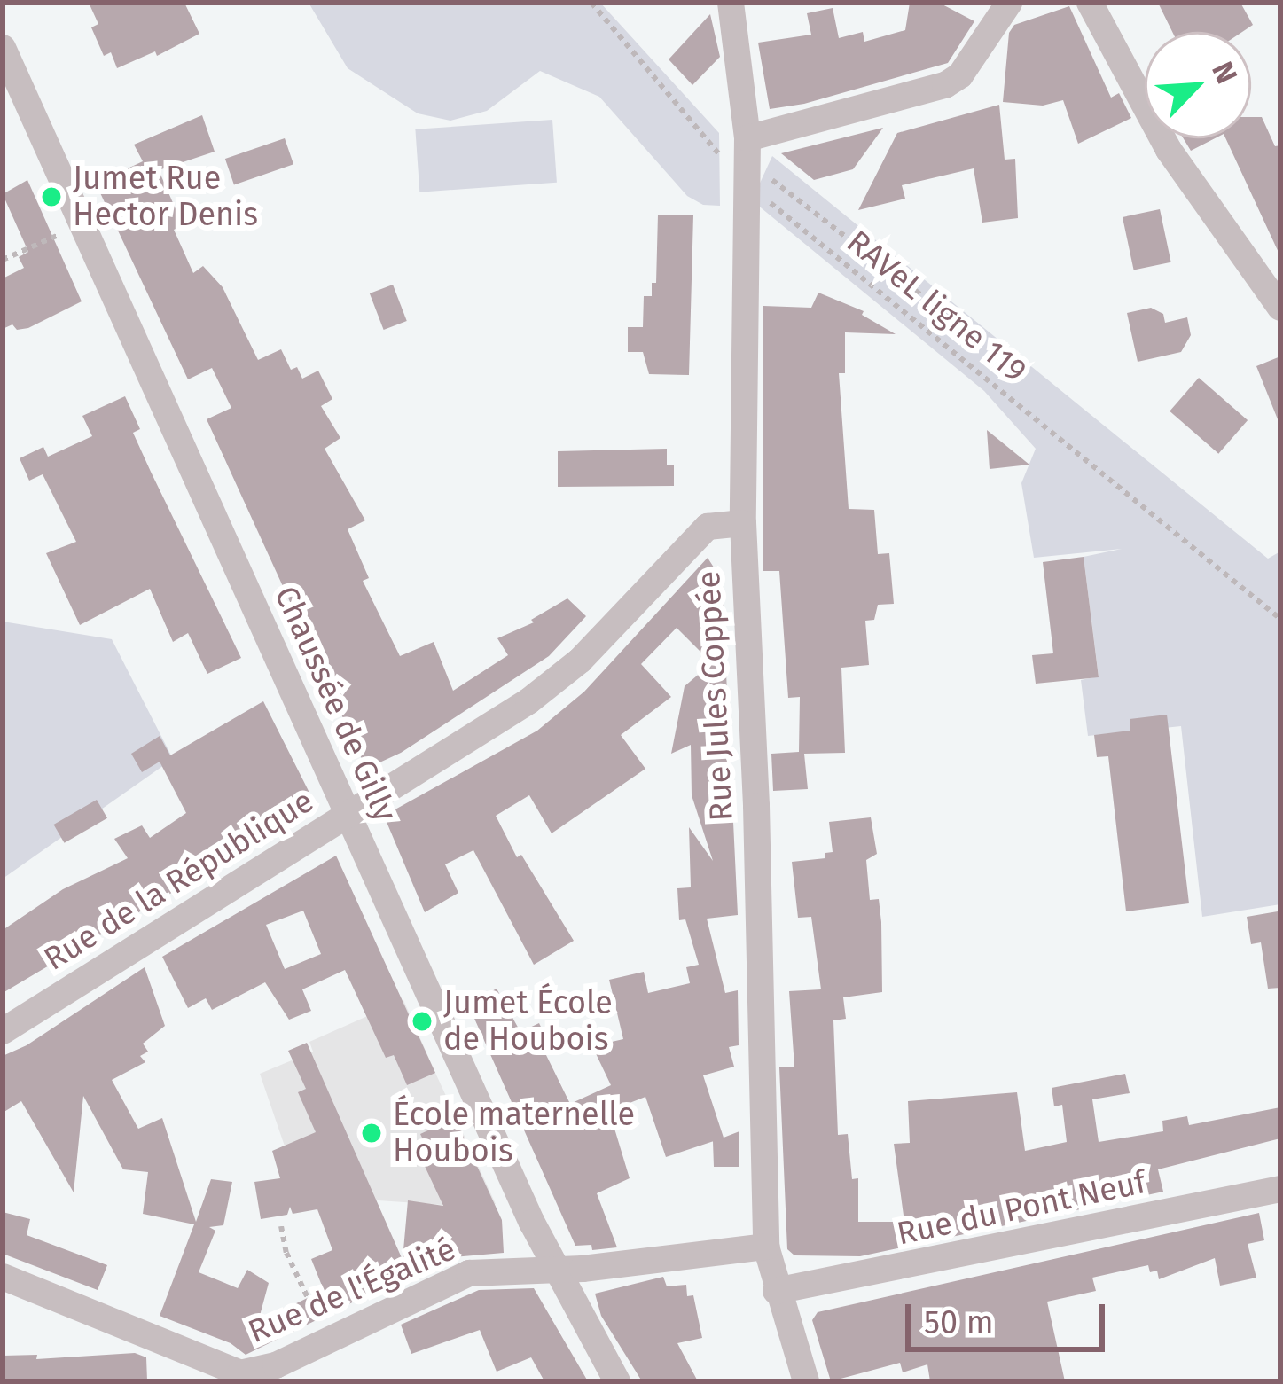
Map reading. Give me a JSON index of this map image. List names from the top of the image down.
{
  "streets": {
    "street": [
      "Rue Jules Coppée",
      "Chaussée de Gilly",
      "Rue de la République",
      "Rue du Pont Neuf",
      "Rue de l'Égalité"
    ],
    "path": ["RAVeL ligne 119"]
  },
  "crossings": [
    ["RAVeL ligne 119", "Rue Jules Coppée"],
    ["Rue Jules Coppée", "Rue de la République"],
    ["Rue Jules Coppée", "Rue du Pont Neuf"],
    ["Rue Jules Coppée", "Rue de l'Égalité"],
    ["Chaussée de Gilly", "Rue de la République"],
    ["Chaussée de Gilly", "Rue de l'Égalité"]
  ],
  "places": ["Jumet Rue Hector Denis", "Jumet École de Houbois", "École maternelle Houbois"],
  "scale_bar": "50 m",
  "north": "top right"
}
